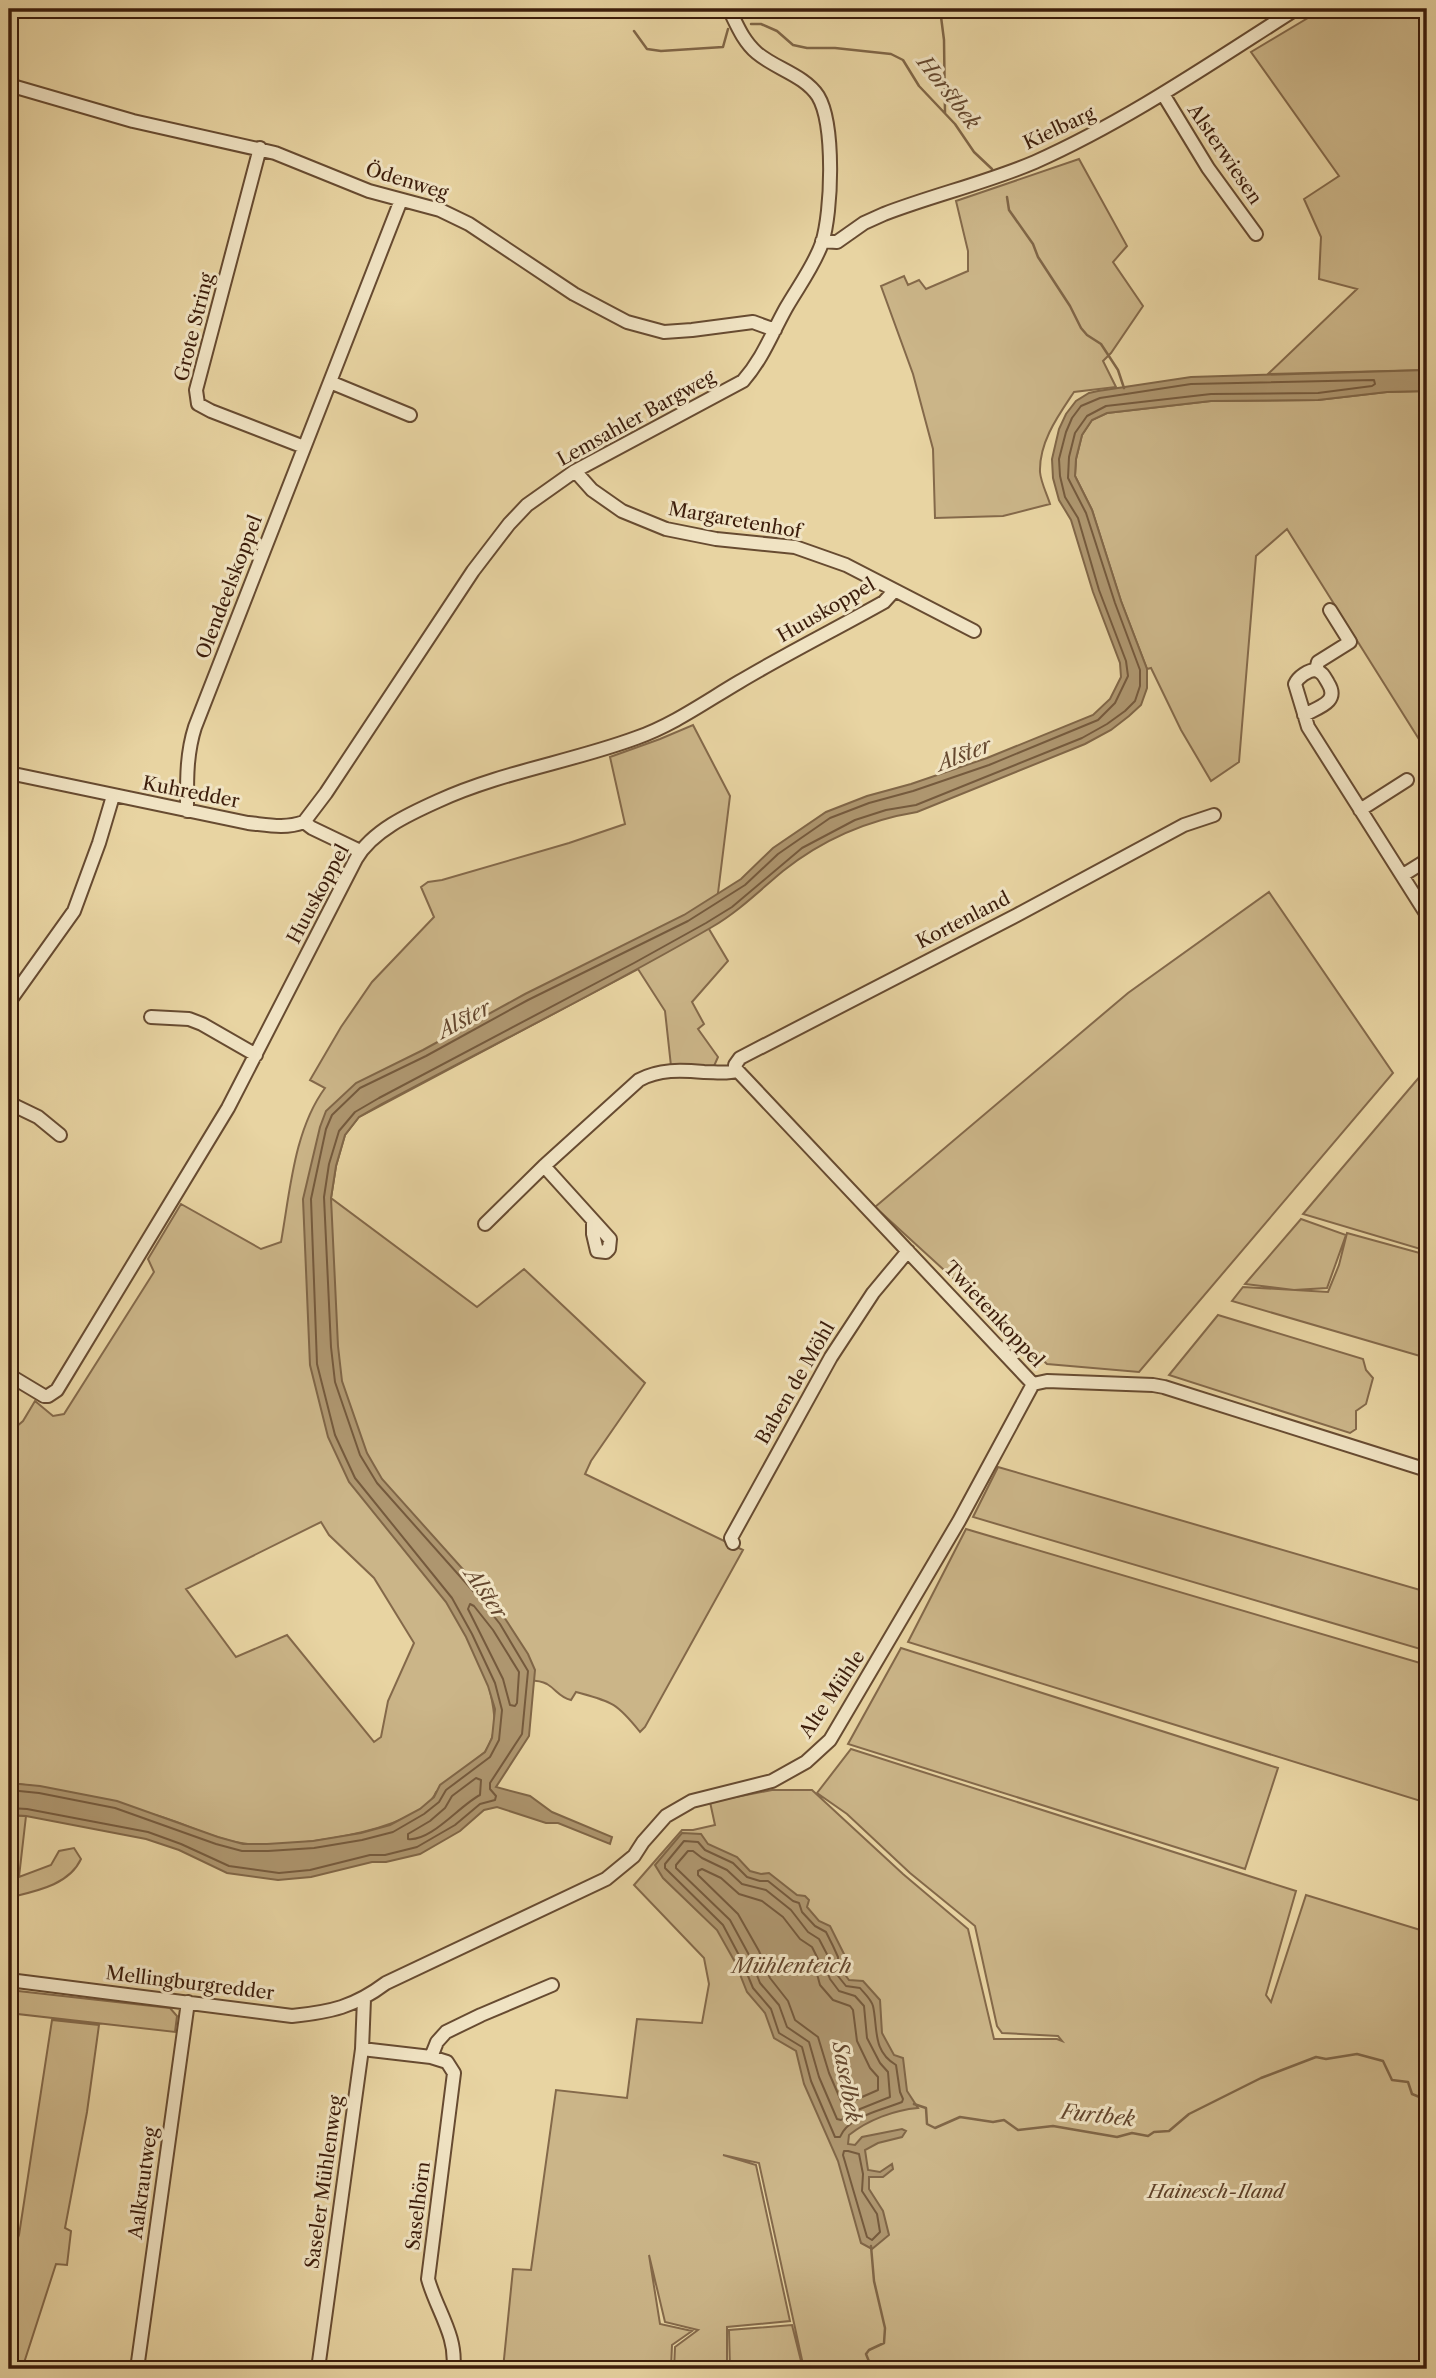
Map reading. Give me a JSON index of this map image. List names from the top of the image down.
{
  "streets": {
    "street": [
      "Kielbarg",
      "Alsterwiesen",
      "Ödenweg",
      "Grote String",
      "Lemsahler Bargweg",
      "Margaretenhof",
      "Olendeelskoppel",
      "Huuskoppel",
      "Kuhredder",
      "Kortenland",
      "Twietenkoppel",
      "Baben de Möhl",
      "Alte Mühle",
      "Mellingburgredder",
      "Saseler Mühlenweg",
      "Aalkrautweg",
      "Saselhörn"
    ]
  },
  "crossings": [
    ["Kielbarg", "Alsterwiesen"],
    ["Kielbarg", "Lemsahler Bargweg"],
    ["Ödenweg", "Grote String"],
    ["Ödenweg", "Lemsahler Bargweg"],
    ["Ödenweg", "Olendeelskoppel"],
    ["Grote String", "Olendeelskoppel"],
    ["Lemsahler Bargweg", "Margaretenhof"],
    ["Lemsahler Bargweg", "Kuhredder"],
    ["Margaretenhof", "Huuskoppel"],
    ["Olendeelskoppel", "Kuhredder"],
    ["Kortenland", "Twietenkoppel"],
    ["Twietenkoppel", "Baben de Möhl"],
    ["Twietenkoppel", "Alte Mühle"],
    ["Alte Mühle", "Mellingburgredder"],
    ["Alte Mühle", "Saseler Mühlenweg"],
    ["Mellingburgredder", "Saseler Mühlenweg"],
    ["Mellingburgredder", "Aalkrautweg"]
  ],
  "water": [
    "Horstbek",
    "Alster",
    "Mühlenteich",
    "Saselbek",
    "Furtbek"
  ],
  "parks": ["Hainesch-Iland"]
}
